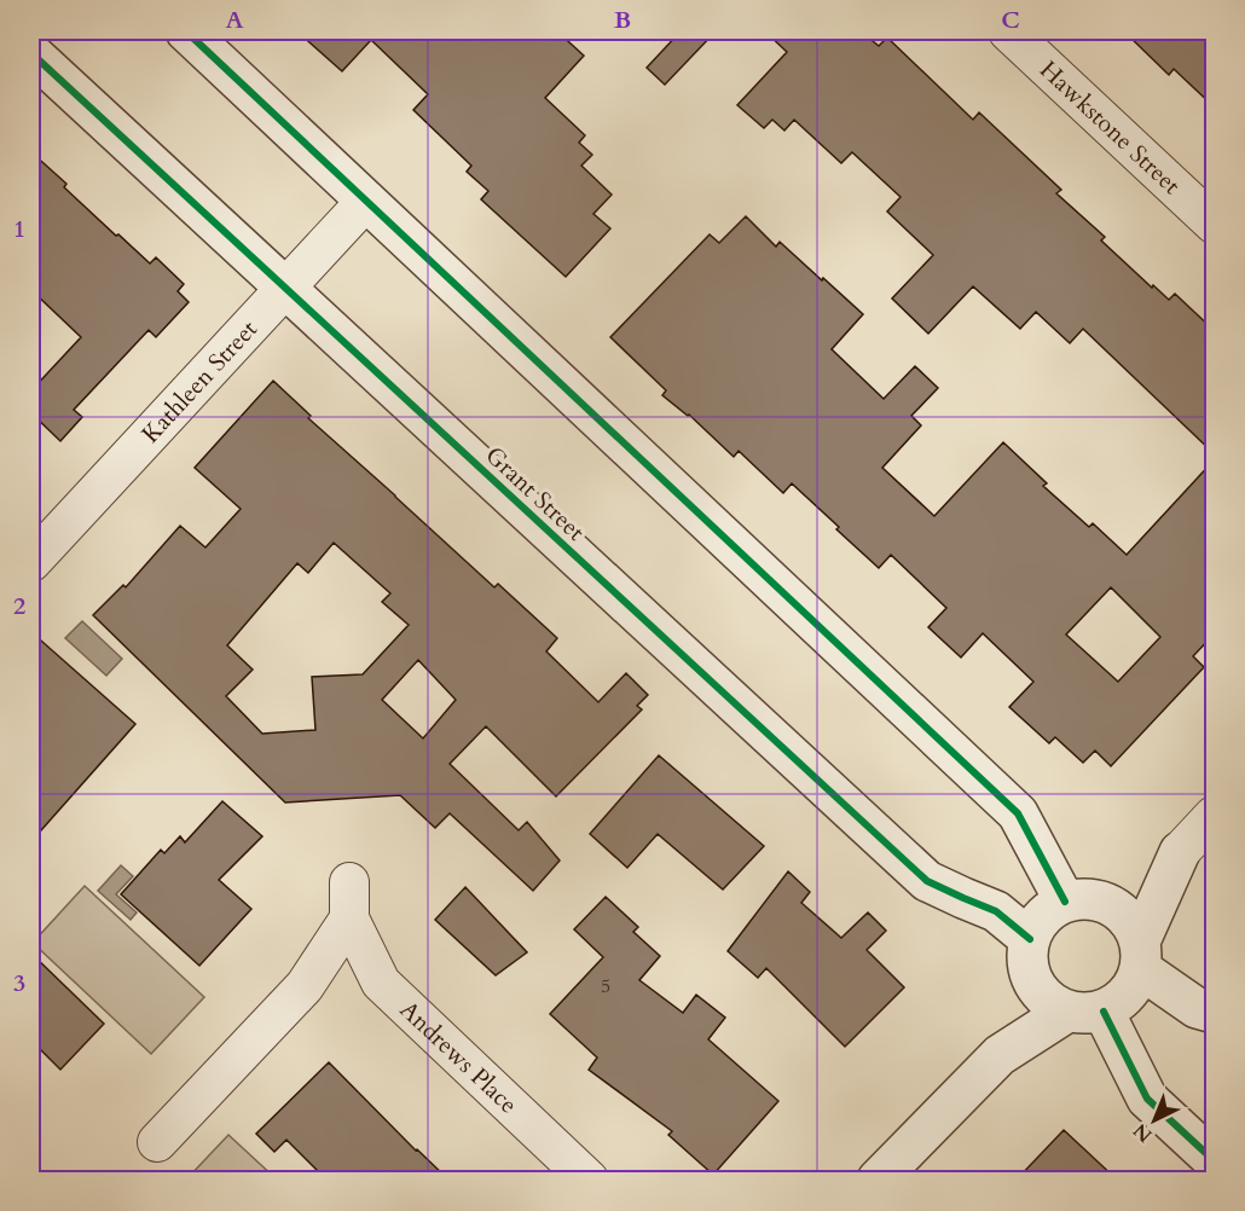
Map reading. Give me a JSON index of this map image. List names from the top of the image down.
{
  "streets": {
    "street": [
      "Hawkstone Street",
      "Kathleen Street",
      "Grant Street",
      "Andrews Place"
    ]
  },
  "crossings": [
    ["Kathleen Street", "Grant Street"]
  ],
  "house_numbers": ["5"],
  "north": "bottom left",
  "grid": {
    "columns": ["A", "B", "C"],
    "rows": ["1", "2", "3"]
  }
}
